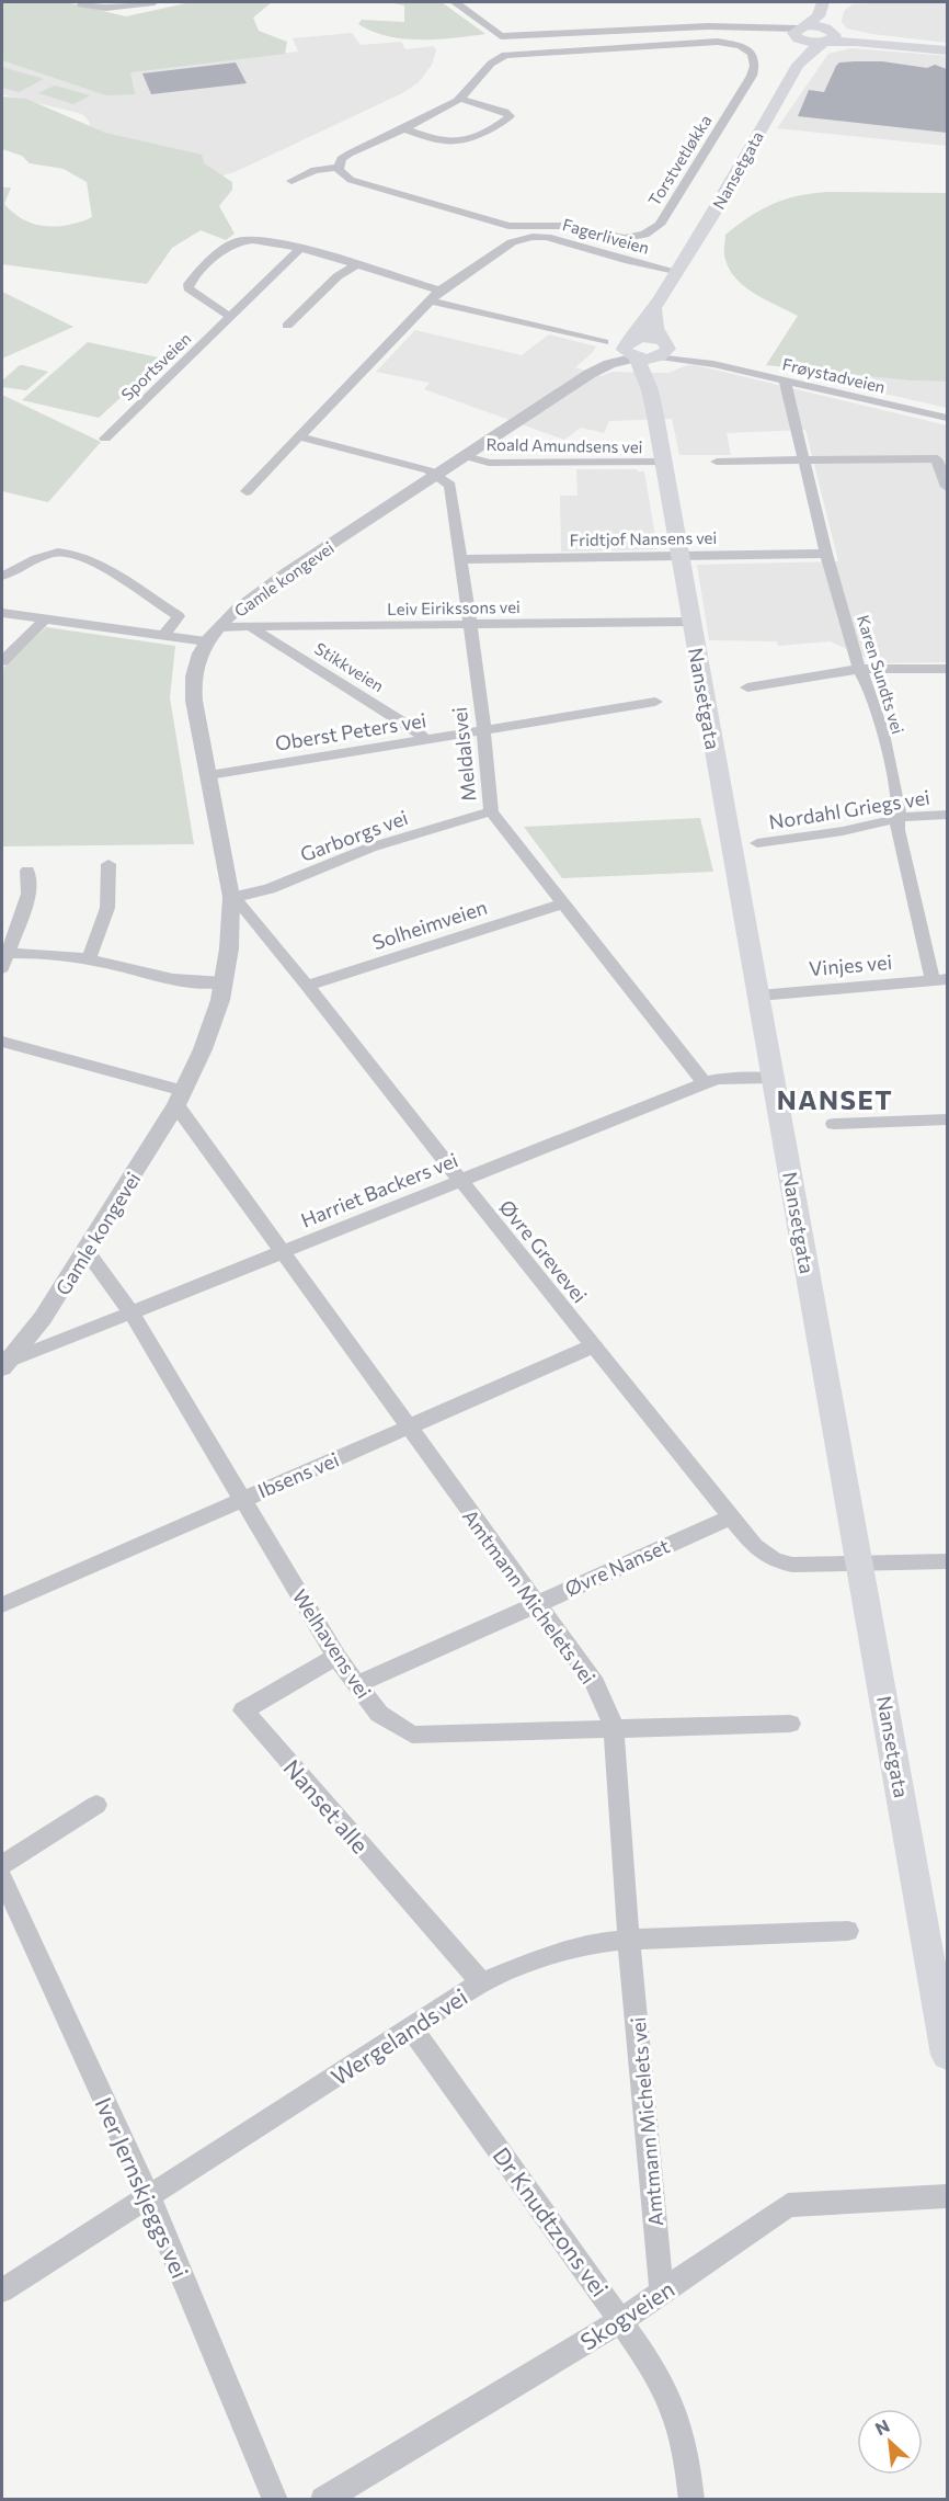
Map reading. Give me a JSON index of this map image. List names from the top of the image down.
{
  "streets": {
    "main road": ["Nansetgata"],
    "street": [
      "Torstvetløkka",
      "Fagerliveien",
      "Sportsveien",
      "Frøystadveien",
      "Roald Amundsens vei",
      "Fridtjof Nansens vei",
      "Gamle kongevei",
      "Leiv Eirikssons vei",
      "Stikkveien",
      "Karen Sundts vei",
      "Oberst Peters vei",
      "Meldalsvei",
      "Nordahl Griegs vei",
      "Garborgs vei",
      "Solheimveien",
      "Vinjes vei",
      "Harriet Backers vei",
      "Øvre Grevevei",
      "Ibsens vei",
      "Øvre Nanset",
      "Amtmann Michelets vei",
      "Welhavens vei",
      "Nanset alle",
      "Wergelands vei",
      "Iver Jernskjeggs vei",
      "Dr Knudtzons vei",
      "Skogveien"
    ]
  },
  "crossings": [
    ["Nansetgata", "Fagerliveien"],
    ["Nansetgata", "Frøystadveien"],
    ["Nansetgata", "Roald Amundsens vei"],
    ["Nansetgata", "Fridtjof Nansens vei"],
    ["Nansetgata", "Gamle kongevei"],
    ["Nansetgata", "Leiv Eirikssons vei"],
    ["Nansetgata", "Vinjes vei"],
    ["Nansetgata", "Harriet Backers vei"],
    ["Nansetgata", "Øvre Grevevei"],
    ["Frøystadveien", "Karen Sundts vei"],
    ["Roald Amundsens vei", "Gamle kongevei"],
    ["Fridtjof Nansens vei", "Karen Sundts vei"],
    ["Fridtjof Nansens vei", "Meldalsvei"],
    ["Gamle kongevei", "Leiv Eirikssons vei"],
    ["Gamle kongevei", "Oberst Peters vei"],
    ["Gamle kongevei", "Meldalsvei"],
    ["Gamle kongevei", "Garborgs vei"],
    ["Gamle kongevei", "Harriet Backers vei"],
    ["Gamle kongevei", "Øvre Grevevei"],
    ["Gamle kongevei", "Amtmann Michelets vei"],
    ["Gamle kongevei", "Welhavens vei"],
    ["Leiv Eirikssons vei", "Stikkveien"],
    ["Leiv Eirikssons vei", "Meldalsvei"],
    ["Stikkveien", "Oberst Peters vei"],
    ["Karen Sundts vei", "Nordahl Griegs vei"],
    ["Karen Sundts vei", "Vinjes vei"],
    ["Oberst Peters vei", "Meldalsvei"],
    ["Meldalsvei", "Garborgs vei"],
    ["Garborgs vei", "Øvre Grevevei"],
    ["Solheimveien", "Øvre Grevevei"],
    ["Harriet Backers vei", "Øvre Grevevei"],
    ["Harriet Backers vei", "Amtmann Michelets vei"],
    ["Harriet Backers vei", "Welhavens vei"],
    ["Øvre Grevevei", "Ibsens vei"],
    ["Øvre Grevevei", "Øvre Nanset"],
    ["Ibsens vei", "Amtmann Michelets vei"],
    ["Ibsens vei", "Welhavens vei"],
    ["Øvre Nanset", "Amtmann Michelets vei"],
    ["Øvre Nanset", "Welhavens vei"],
    ["Amtmann Michelets vei", "Welhavens vei"],
    ["Amtmann Michelets vei", "Wergelands vei"],
    ["Amtmann Michelets vei", "Skogveien"],
    ["Welhavens vei", "Nanset alle"],
    ["Nanset alle", "Wergelands vei"],
    ["Wergelands vei", "Iver Jernskjeggs vei"],
    ["Wergelands vei", "Dr Knudtzons vei"],
    ["Dr Knudtzons vei", "Skogveien"]
  ],
  "districts": ["NANSET"],
  "north": "top left"
}
